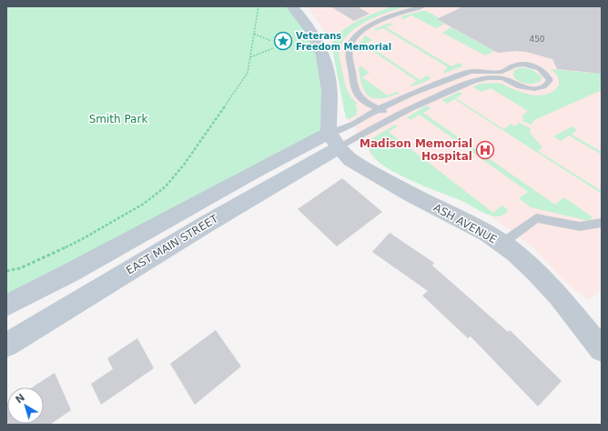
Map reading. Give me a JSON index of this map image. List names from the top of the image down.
{
  "streets": {
    "street": ["ASH AVENUE", "EAST MAIN STREET"]
  },
  "crossings": [
    ["ASH AVENUE", "EAST MAIN STREET"]
  ],
  "parks": ["Smith Park"],
  "places": {
    "place": ["Veterans Freedom Memorial"],
    "hospital": ["Madison Memorial Hospital"]
  },
  "house_numbers": ["450"],
  "north": "top left"
}
